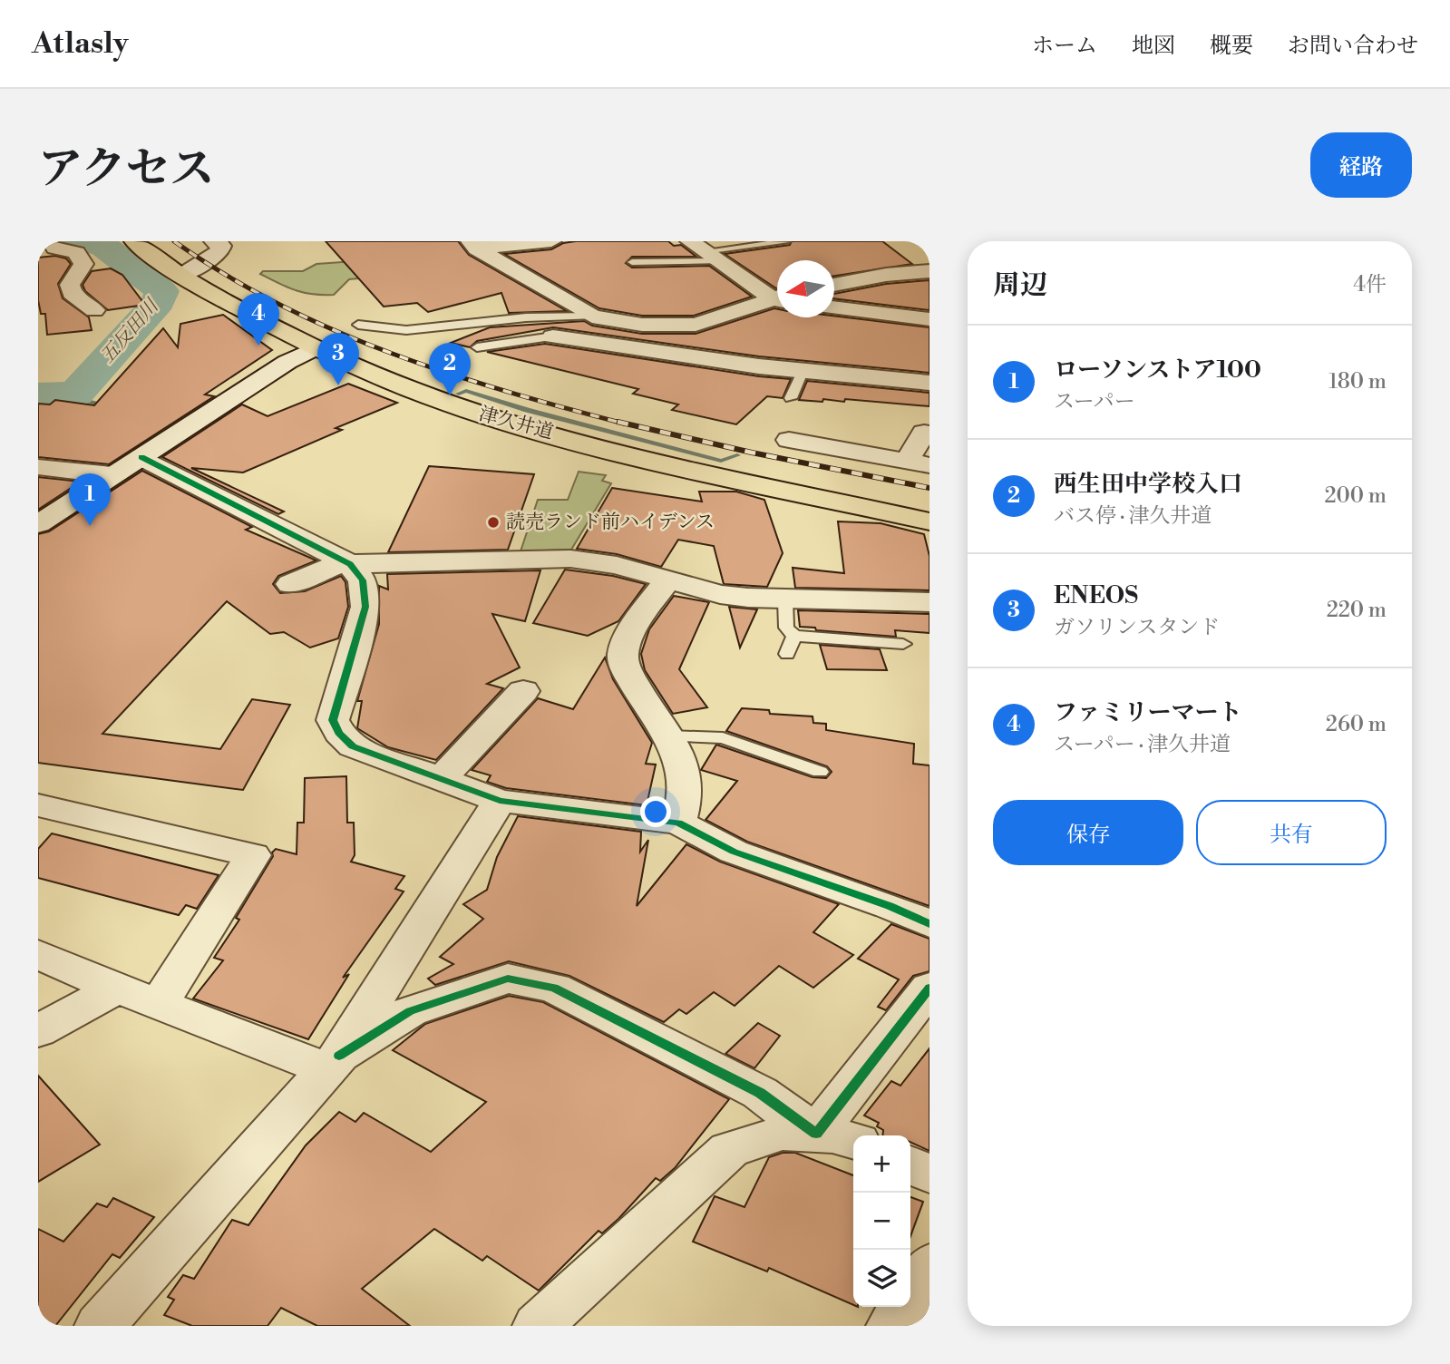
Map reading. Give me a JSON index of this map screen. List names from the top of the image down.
{
  "streets": {
    "main road": ["津久井道"]
  },
  "water": ["五反田川"],
  "places": ["読売ランド前ハイデンス"],
  "north": "left",
  "page": {
    "header": "Atlasly",
    "nav": [
      "ホーム",
      "地図",
      "概要",
      "お問い合わせ"
    ],
    "title": "アクセス",
    "buttons": [
      "経路",
      ["保存", "共有"]
    ],
    "heading": ["周辺", "4件"],
    "pins": [
      "4",
      "3",
      "2",
      "1"
    ],
    "list": [
      {
        "mark": "1",
        "name": "ローソンストア100",
        "note": "スーパー",
        "value": "180 m"
      },
      {
        "mark": "2",
        "name": "西生田中学校入口",
        "note": "バス停 · 津久井道",
        "value": "200 m"
      },
      {
        "mark": "3",
        "name": "ENEOS",
        "note": "ガソリンスタンド",
        "value": "220 m"
      },
      {
        "mark": "4",
        "name": "ファミリーマート",
        "note": "スーパー · 津久井道",
        "value": "260 m"
      }
    ],
    "map_buttons": ["+", "−"]
  }
}
